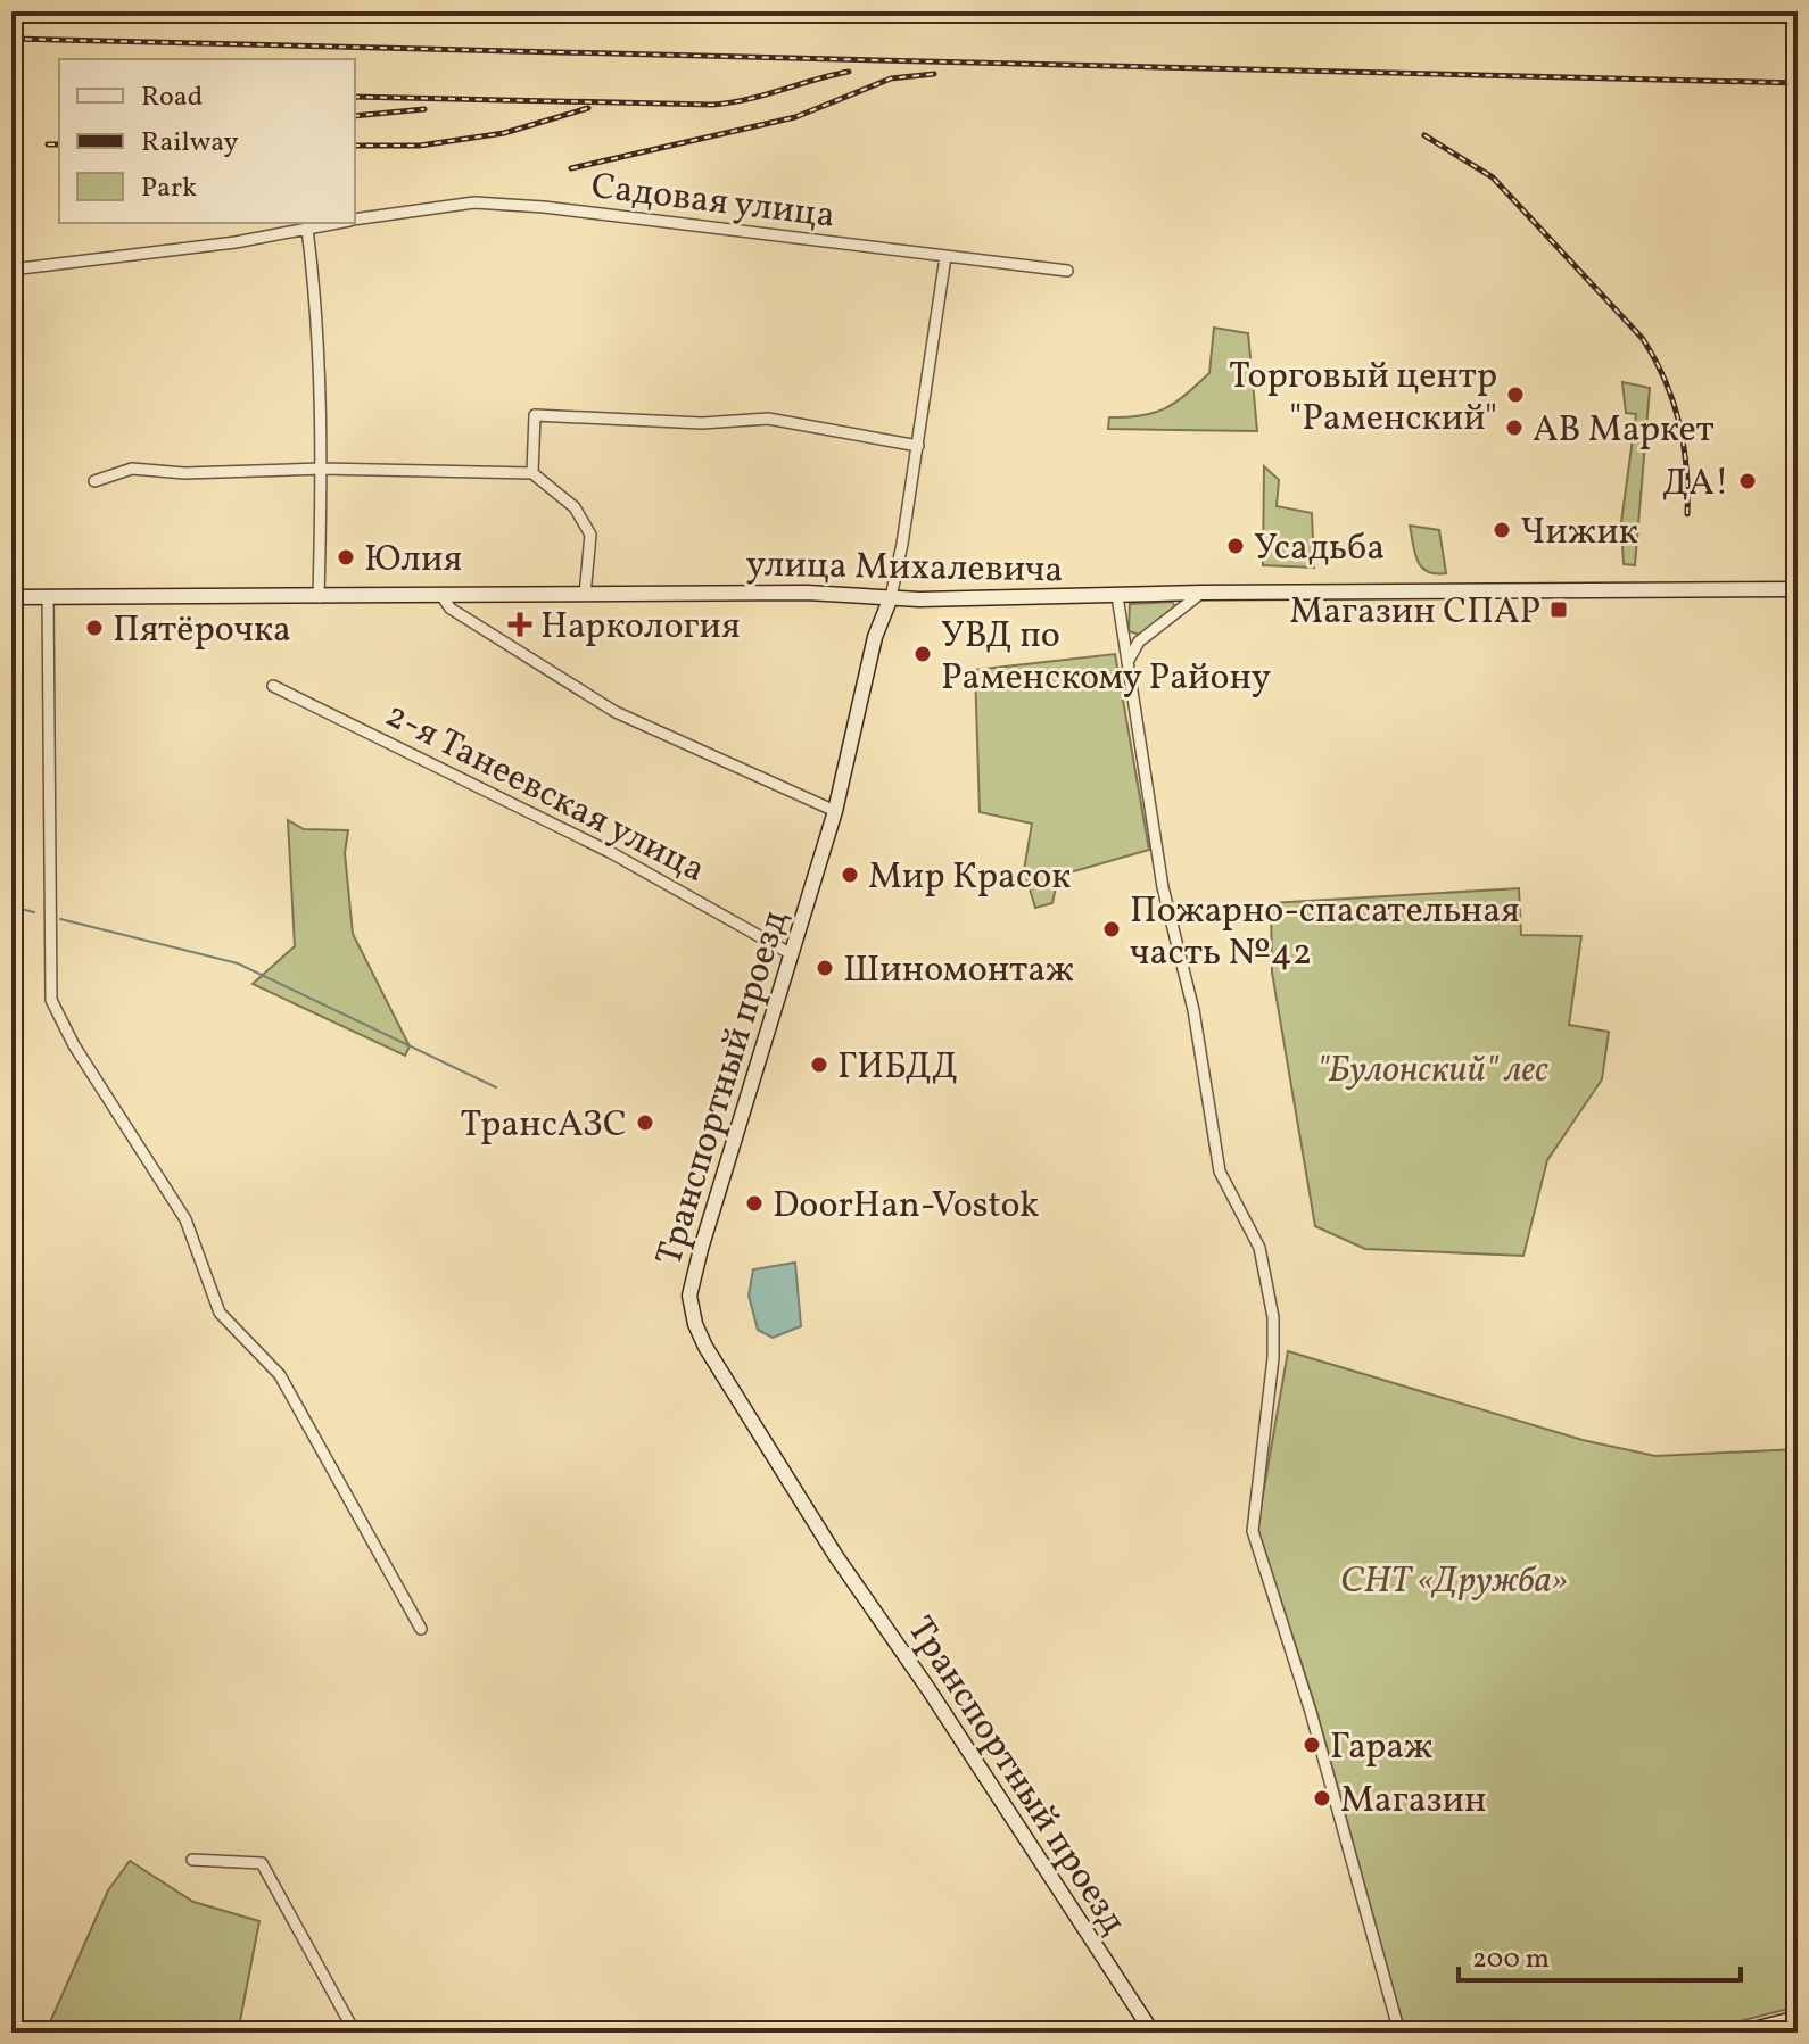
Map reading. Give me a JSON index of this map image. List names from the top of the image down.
{
  "streets": {
    "main road": ["улица Михалевича", "Транспортный проезд"],
    "street": ["Садовая улица", "2-я Танеевская улица"]
  },
  "crossings": [
    ["Садовая улица", "Транспортный проезд"],
    ["улица Михалевича", "Транспортный проезд"],
    ["2-я Танеевская улица", "Транспортный проезд"]
  ],
  "parks": ["\"Булонский\" лес", "СНТ «Дружба»"],
  "places": {
    "other": [
      "Торговый центр \"Раменский\"",
      "АВ Маркет",
      "ДА!",
      "Чижик",
      "Усадьба",
      "Юлия",
      "Пятёрочка",
      "УВД по Раменскому Району",
      "Мир Красок",
      "Пожарно-спасательная часть №42",
      "Шиномонтаж",
      "ГИБДД",
      "ТрансАЗС",
      "DoorHan-Vostok",
      "Гараж",
      "Магазин"
    ],
    "transit": ["Магазин СПАР"],
    "health": ["Наркология"]
  },
  "legend": ["Road", "Railway", "Park"],
  "scale_bar": "200 m"
}
